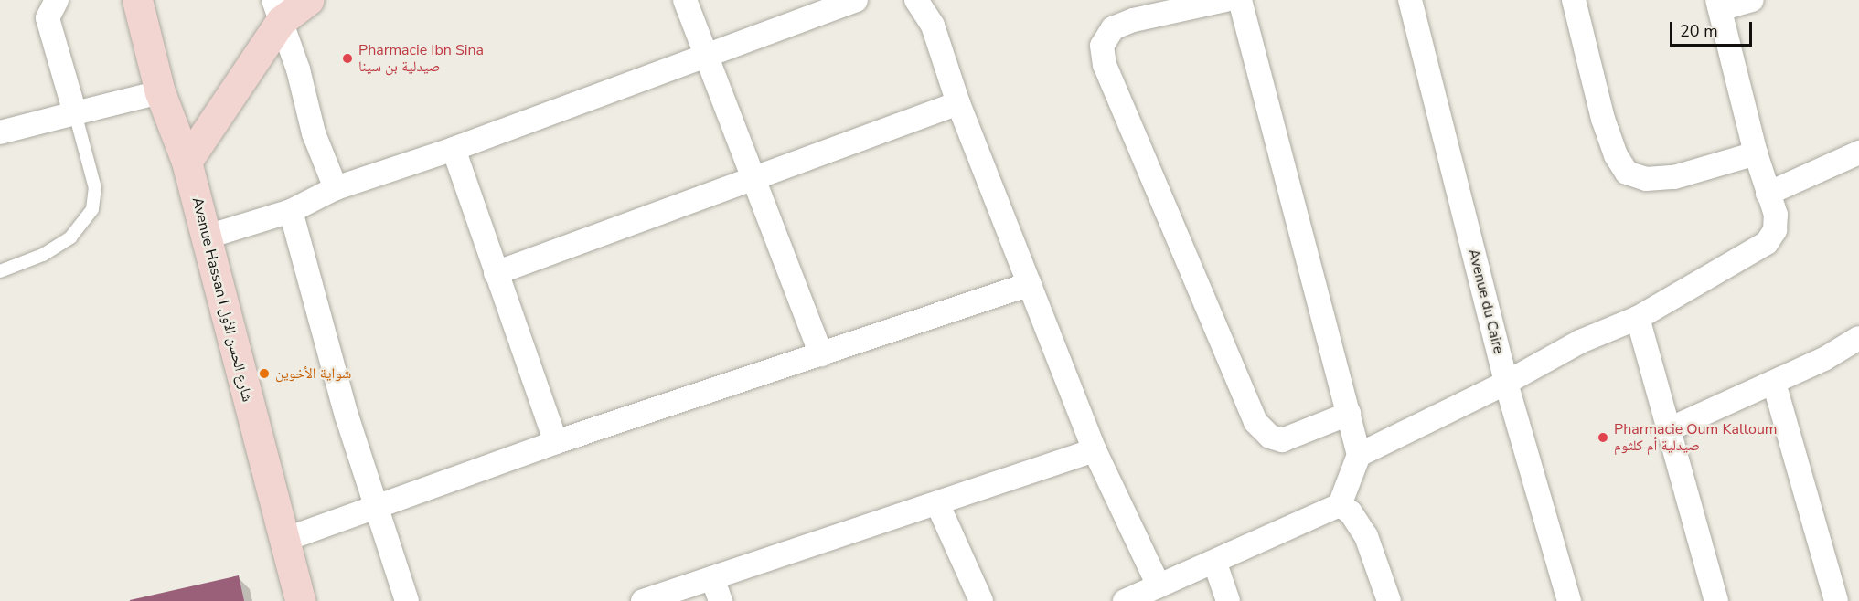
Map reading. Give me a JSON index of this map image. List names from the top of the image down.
{
  "streets": {
    "main road": ["Avenue Hassan I شارع الحسن الأول"],
    "street": ["Avenue du Caire"]
  },
  "places": ["Pharmacie Ibn Sina صيدلية بن سينا", "شواية الأخوين", "Pharmacie Oum Kaltoum صيدلية أم كلثوم"],
  "scale_bar": "20 m"
}
